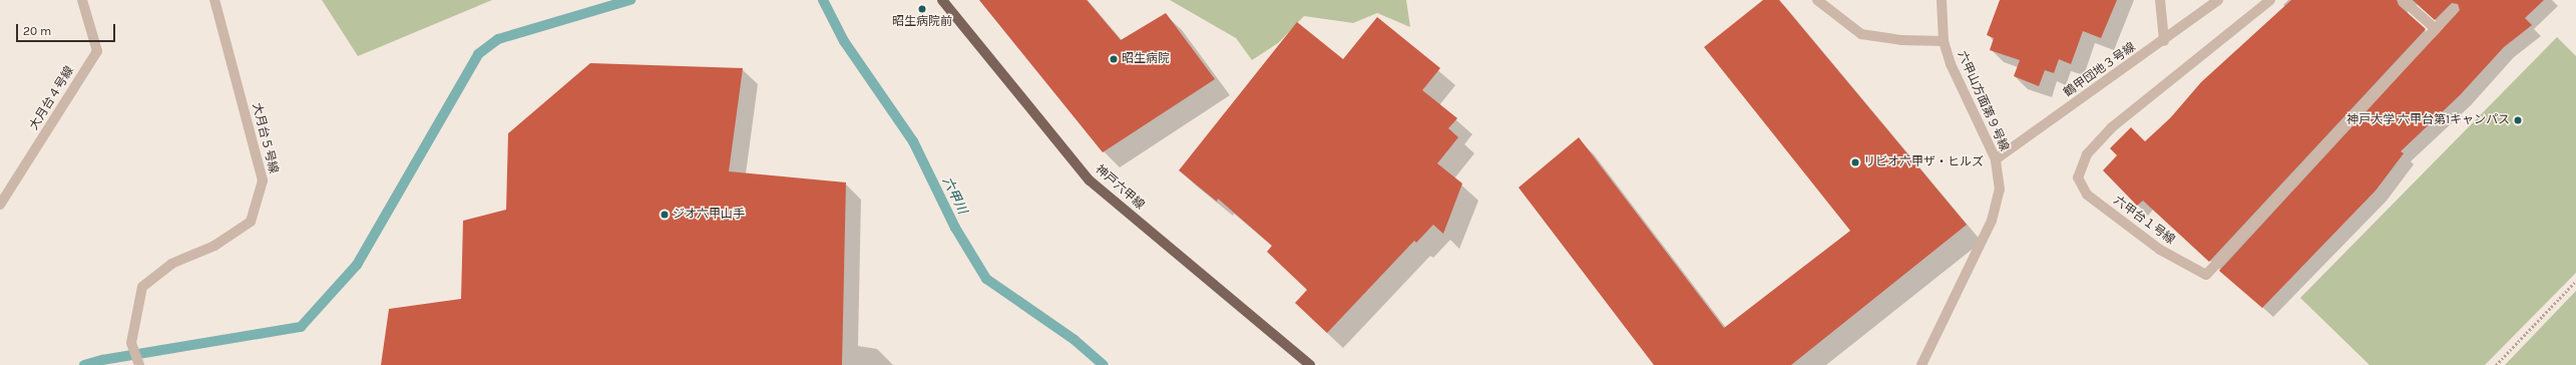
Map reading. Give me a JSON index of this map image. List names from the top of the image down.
{
  "streets": {
    "main road": ["神戸六甲線"],
    "street": [
      "鶴甲団地３号線",
      "大月台４号線",
      "六甲山方面第９号線",
      "大月台５号線",
      "六甲台１号線"
    ]
  },
  "crossings": [
    ["鶴甲団地３号線", "六甲山方面第９号線"]
  ],
  "water": ["六甲川"],
  "places": [
    "昭生病院前",
    "昭生病院",
    "神戸大学 六甲台第1キャンパス",
    "リビオ六甲ザ・ヒルズ",
    "ジオ六甲山手"
  ],
  "scale_bar": "20 m"
}
